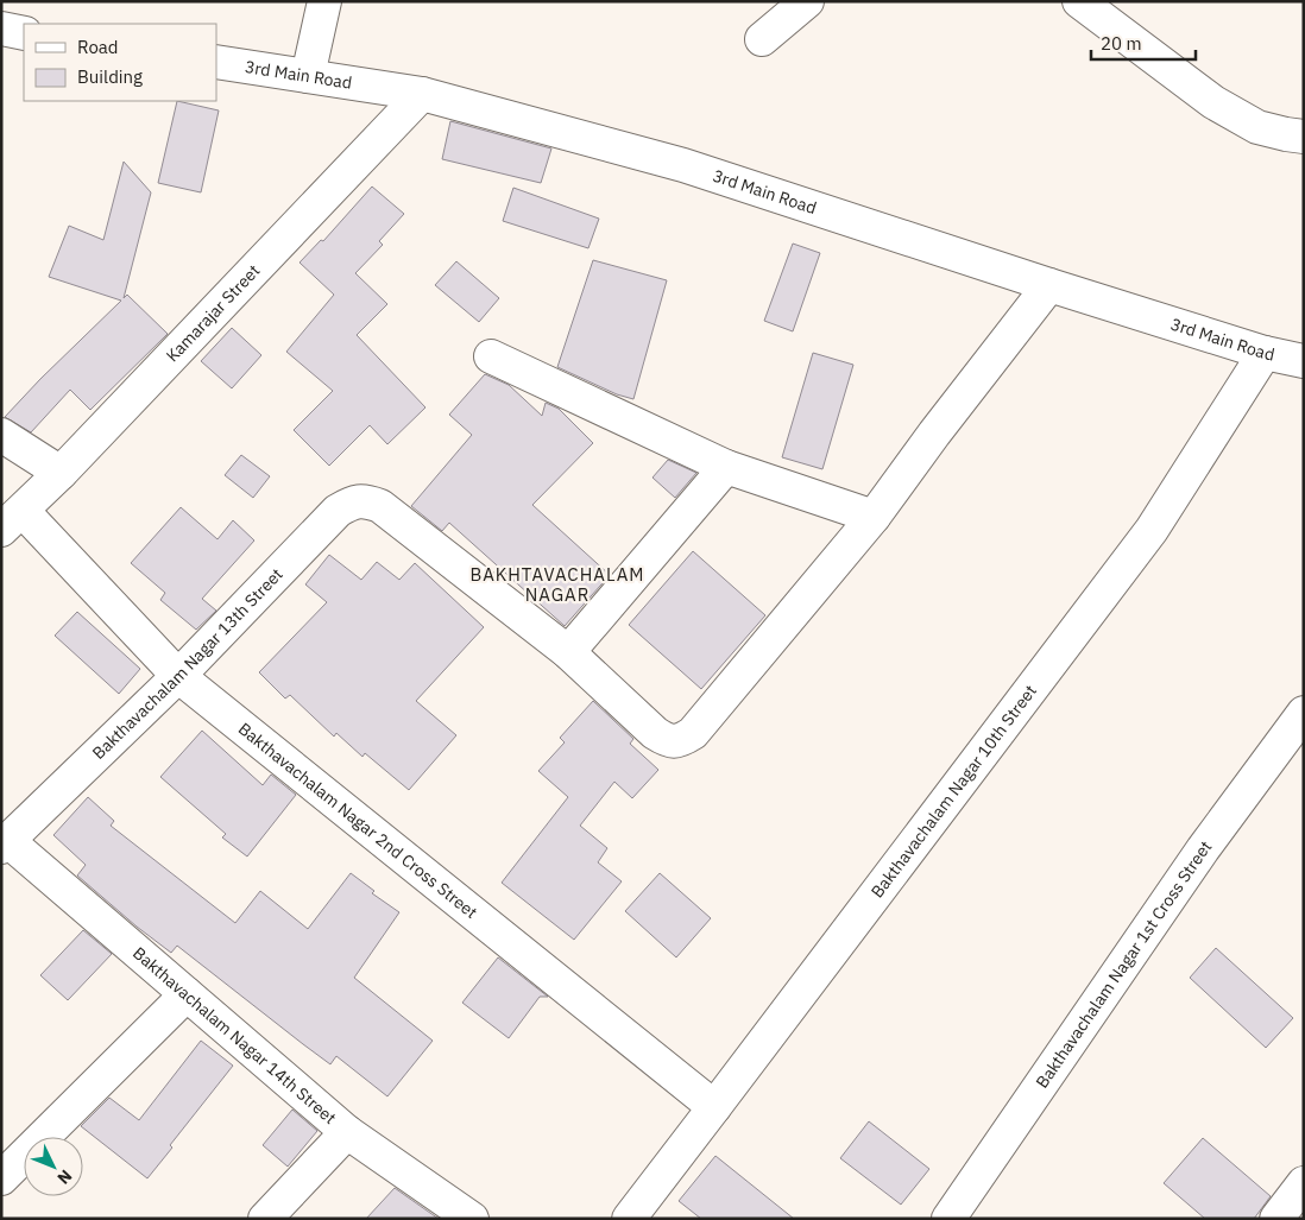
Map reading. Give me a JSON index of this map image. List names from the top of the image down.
{
  "streets": {
    "street": [
      "3rd Main Road",
      "Kamarajar Street",
      "Bakthavachalam Nagar 13th Street",
      "Bakthavachalam Nagar 10th Street",
      "Bakthavachalam Nagar 2nd Cross Street",
      "Bakthavachalam Nagar 1st Cross Street",
      "Bakthavachalam Nagar 14th Street"
    ]
  },
  "crossings": [
    ["3rd Main Road", "Kamarajar Street"],
    ["3rd Main Road", "Bakthavachalam Nagar 10th Street"],
    ["Kamarajar Street", "Bakthavachalam Nagar 2nd Cross Street"],
    ["Bakthavachalam Nagar 13th Street", "Bakthavachalam Nagar 2nd Cross Street"],
    ["Bakthavachalam Nagar 13th Street", "Bakthavachalam Nagar 14th Street"],
    ["Bakthavachalam Nagar 10th Street", "Bakthavachalam Nagar 2nd Cross Street"]
  ],
  "districts": ["BAKHTAVACHALAM NAGAR"],
  "legend": ["Road", "Building"],
  "scale_bar": "20 m",
  "north": "bottom right"
}
